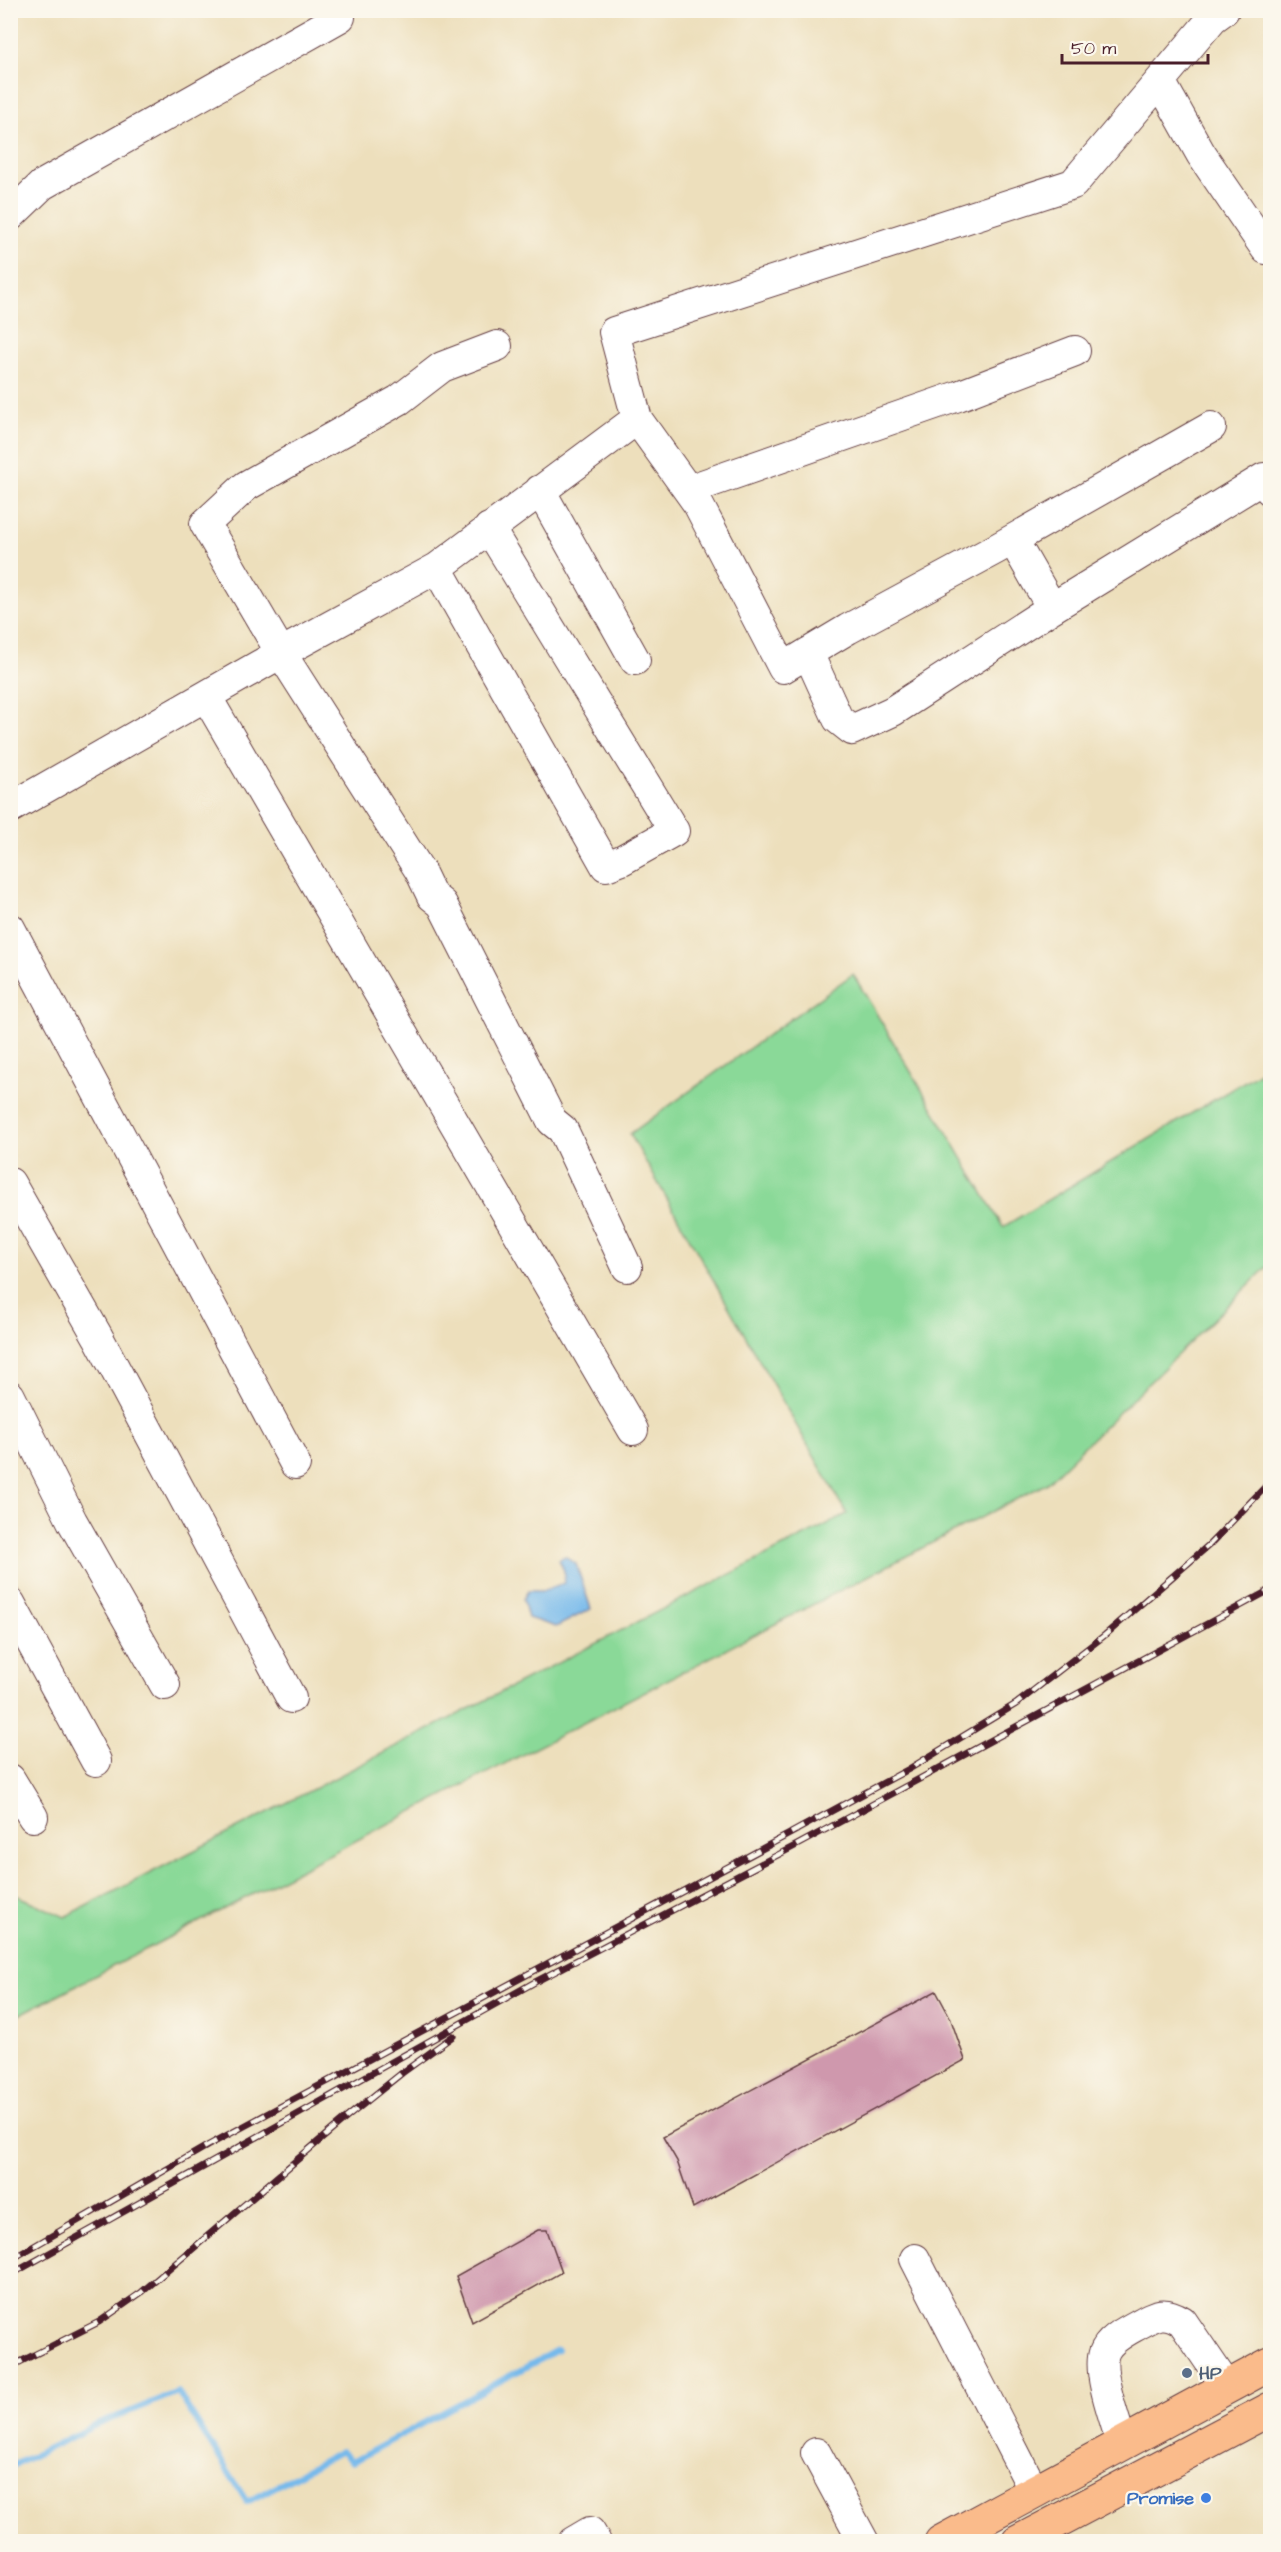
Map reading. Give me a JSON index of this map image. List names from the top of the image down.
{
  "places": ["HP", "Promise"],
  "scale_bar": "50 m"
}
